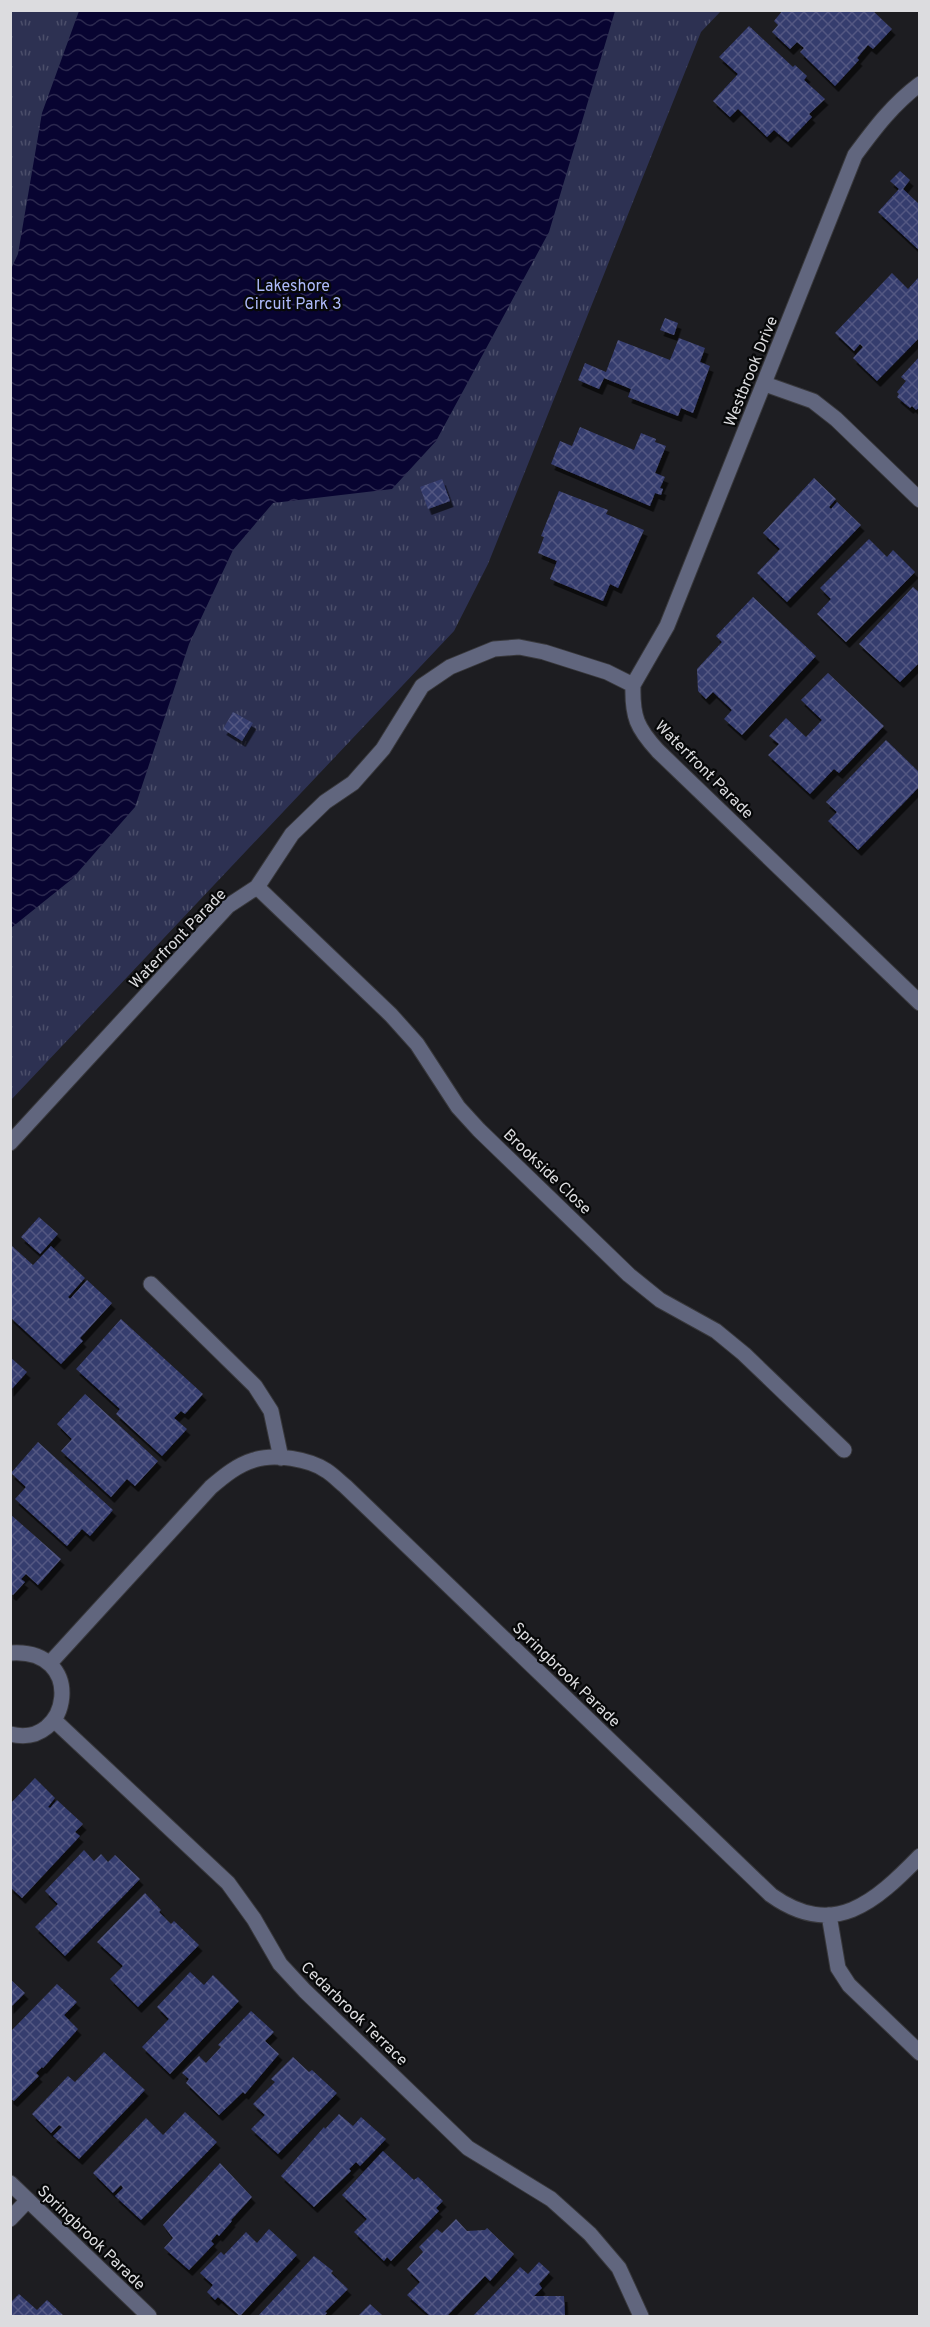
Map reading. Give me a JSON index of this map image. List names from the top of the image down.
{
  "streets": {
    "street": [
      "Westbrook Drive",
      "Waterfront Parade",
      "Brookside Close",
      "Springbrook Parade",
      "Cedarbrook Terrace"
    ]
  },
  "crossings": [
    ["Westbrook Drive", "Waterfront Parade"],
    ["Waterfront Parade", "Brookside Close"]
  ],
  "parks": ["Lakeshore Circuit Park 3"]
}
